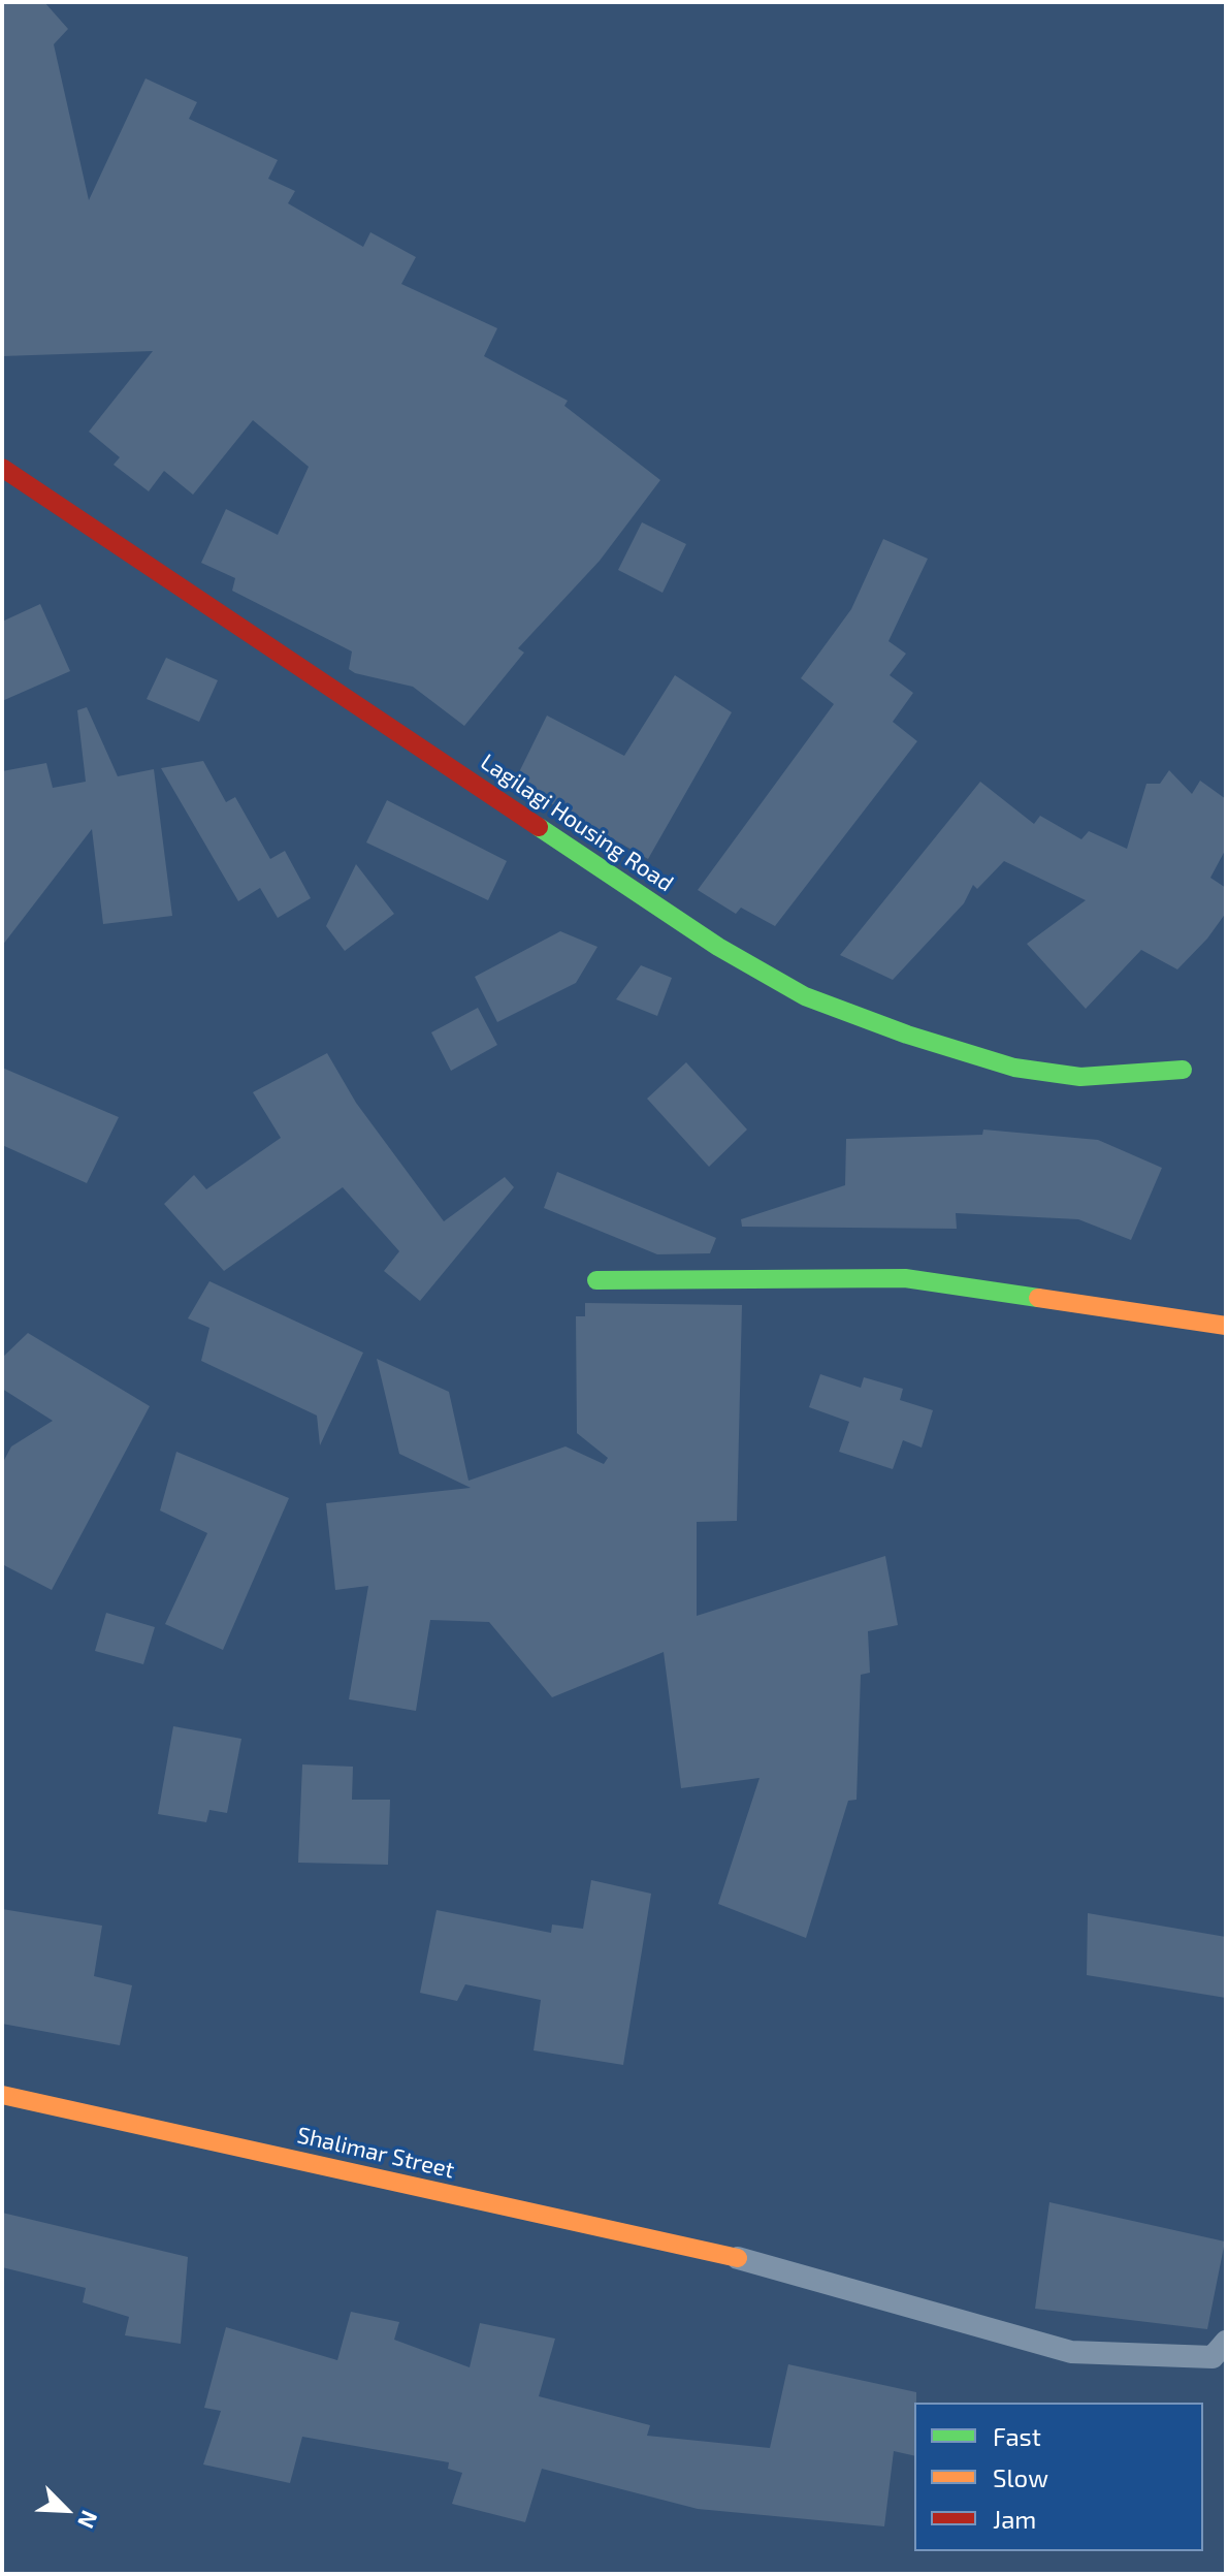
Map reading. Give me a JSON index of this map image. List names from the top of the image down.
{
  "streets": {
    "street": ["Lagilagi Housing Road", "Shalimar Street"]
  },
  "legend": ["Fast", "Slow", "Jam"],
  "north": "bottom right"
}
